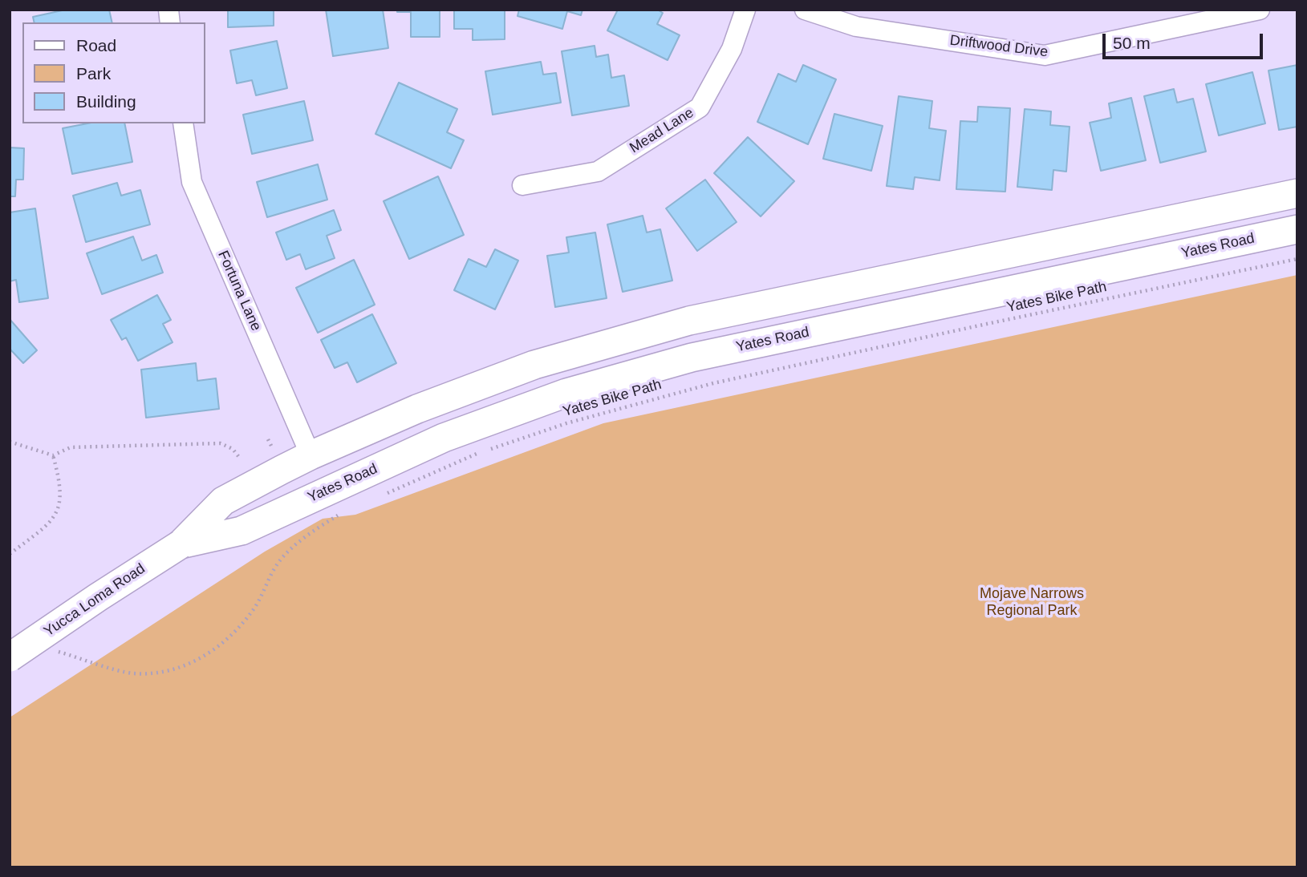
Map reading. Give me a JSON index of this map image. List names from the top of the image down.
{
  "streets": {
    "main road": ["Yates Road", "Yucca Loma Road"],
    "street": ["Driftwood Drive", "Mead Lane", "Fortuna Lane"],
    "path": ["Yates Bike Path"]
  },
  "crossings": [
    ["Yates Road", "Yucca Loma Road"],
    ["Fortuna Lane", "Yucca Loma Road"]
  ],
  "parks": ["Mojave Narrows Regional Park"],
  "legend": ["Road", "Park", "Building"],
  "scale_bar": "50 m"
}
